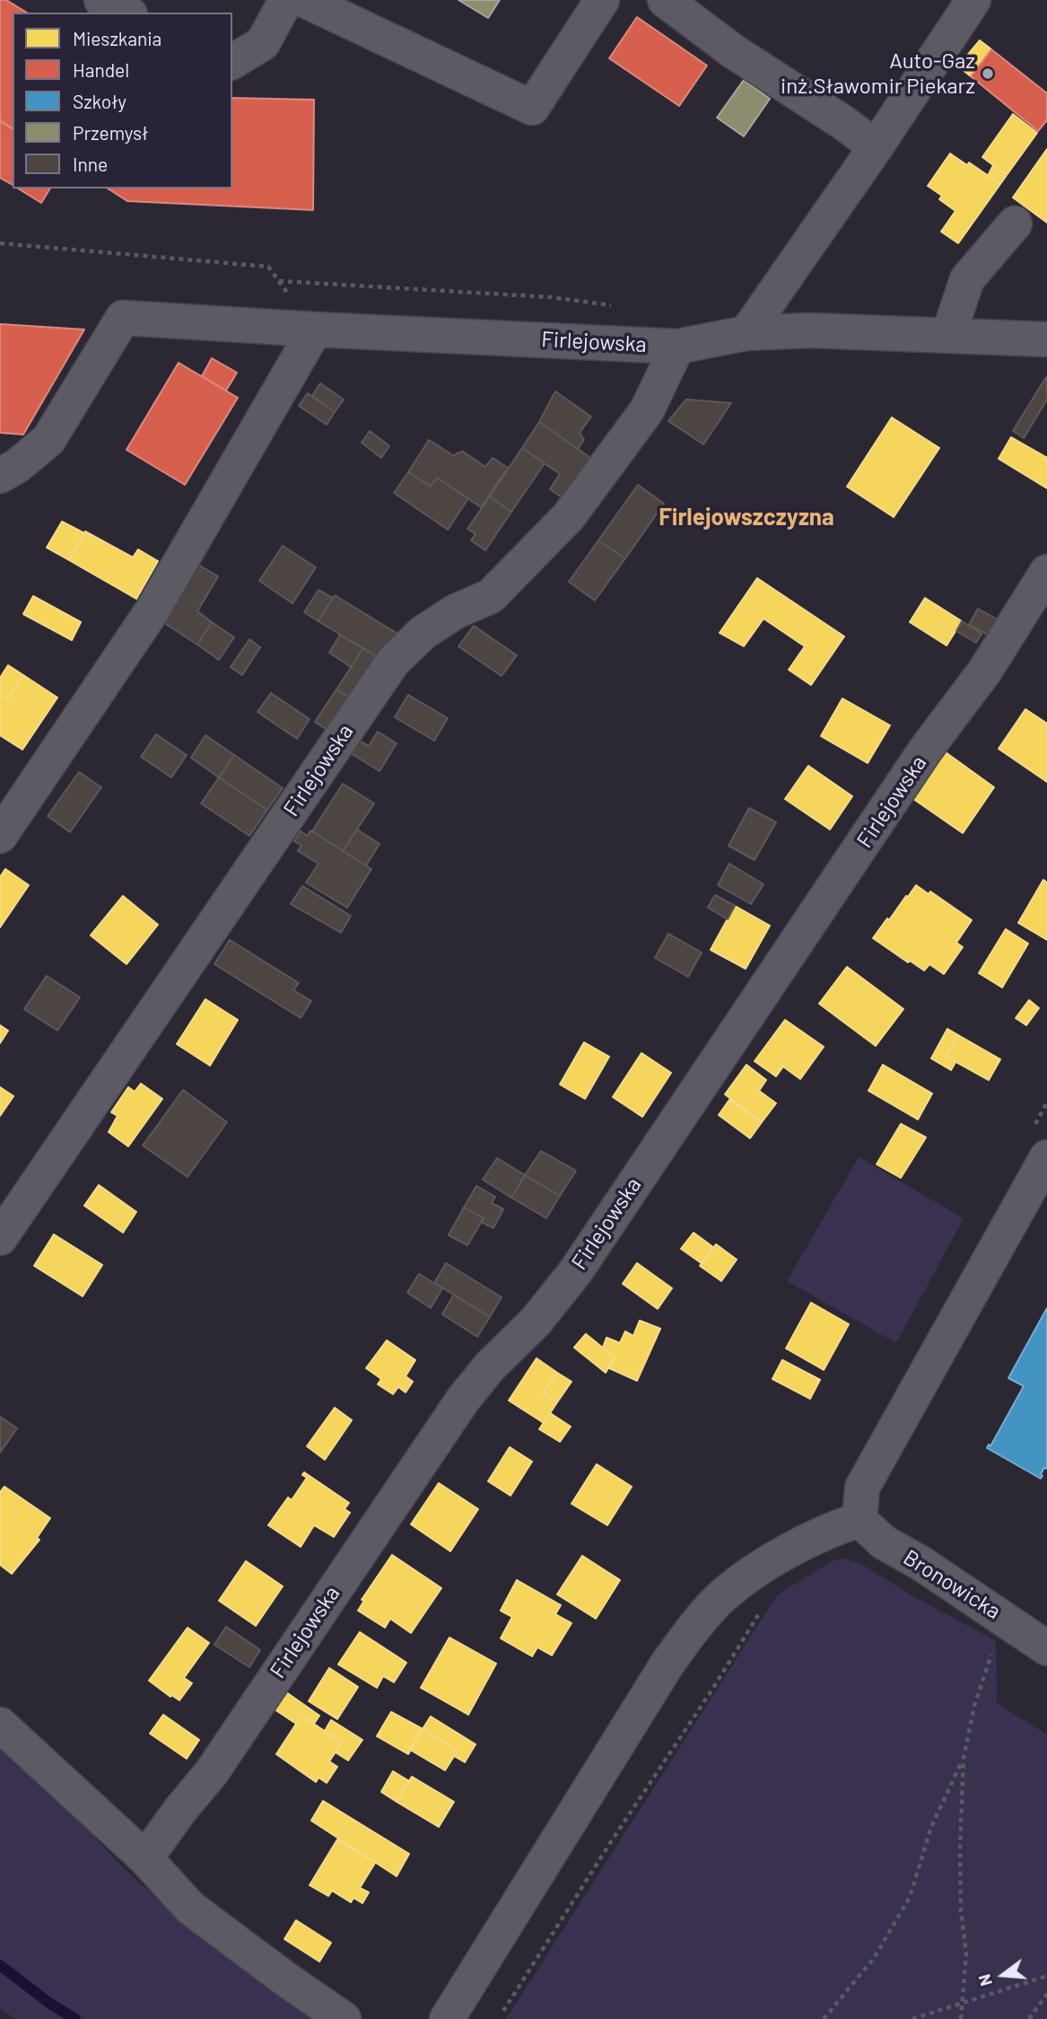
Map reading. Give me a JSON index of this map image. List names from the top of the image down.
{
  "streets": {
    "street": ["Firlejowska", "Bronowicka"]
  },
  "districts": ["Firlejowszczyzna"],
  "places": ["Auto-Gaz inż.Sławomir Piekarz"],
  "legend": [
    "Mieszkania",
    "Handel",
    "Szkoły",
    "Przemysł",
    "Inne"
  ],
  "north": "left"
}
